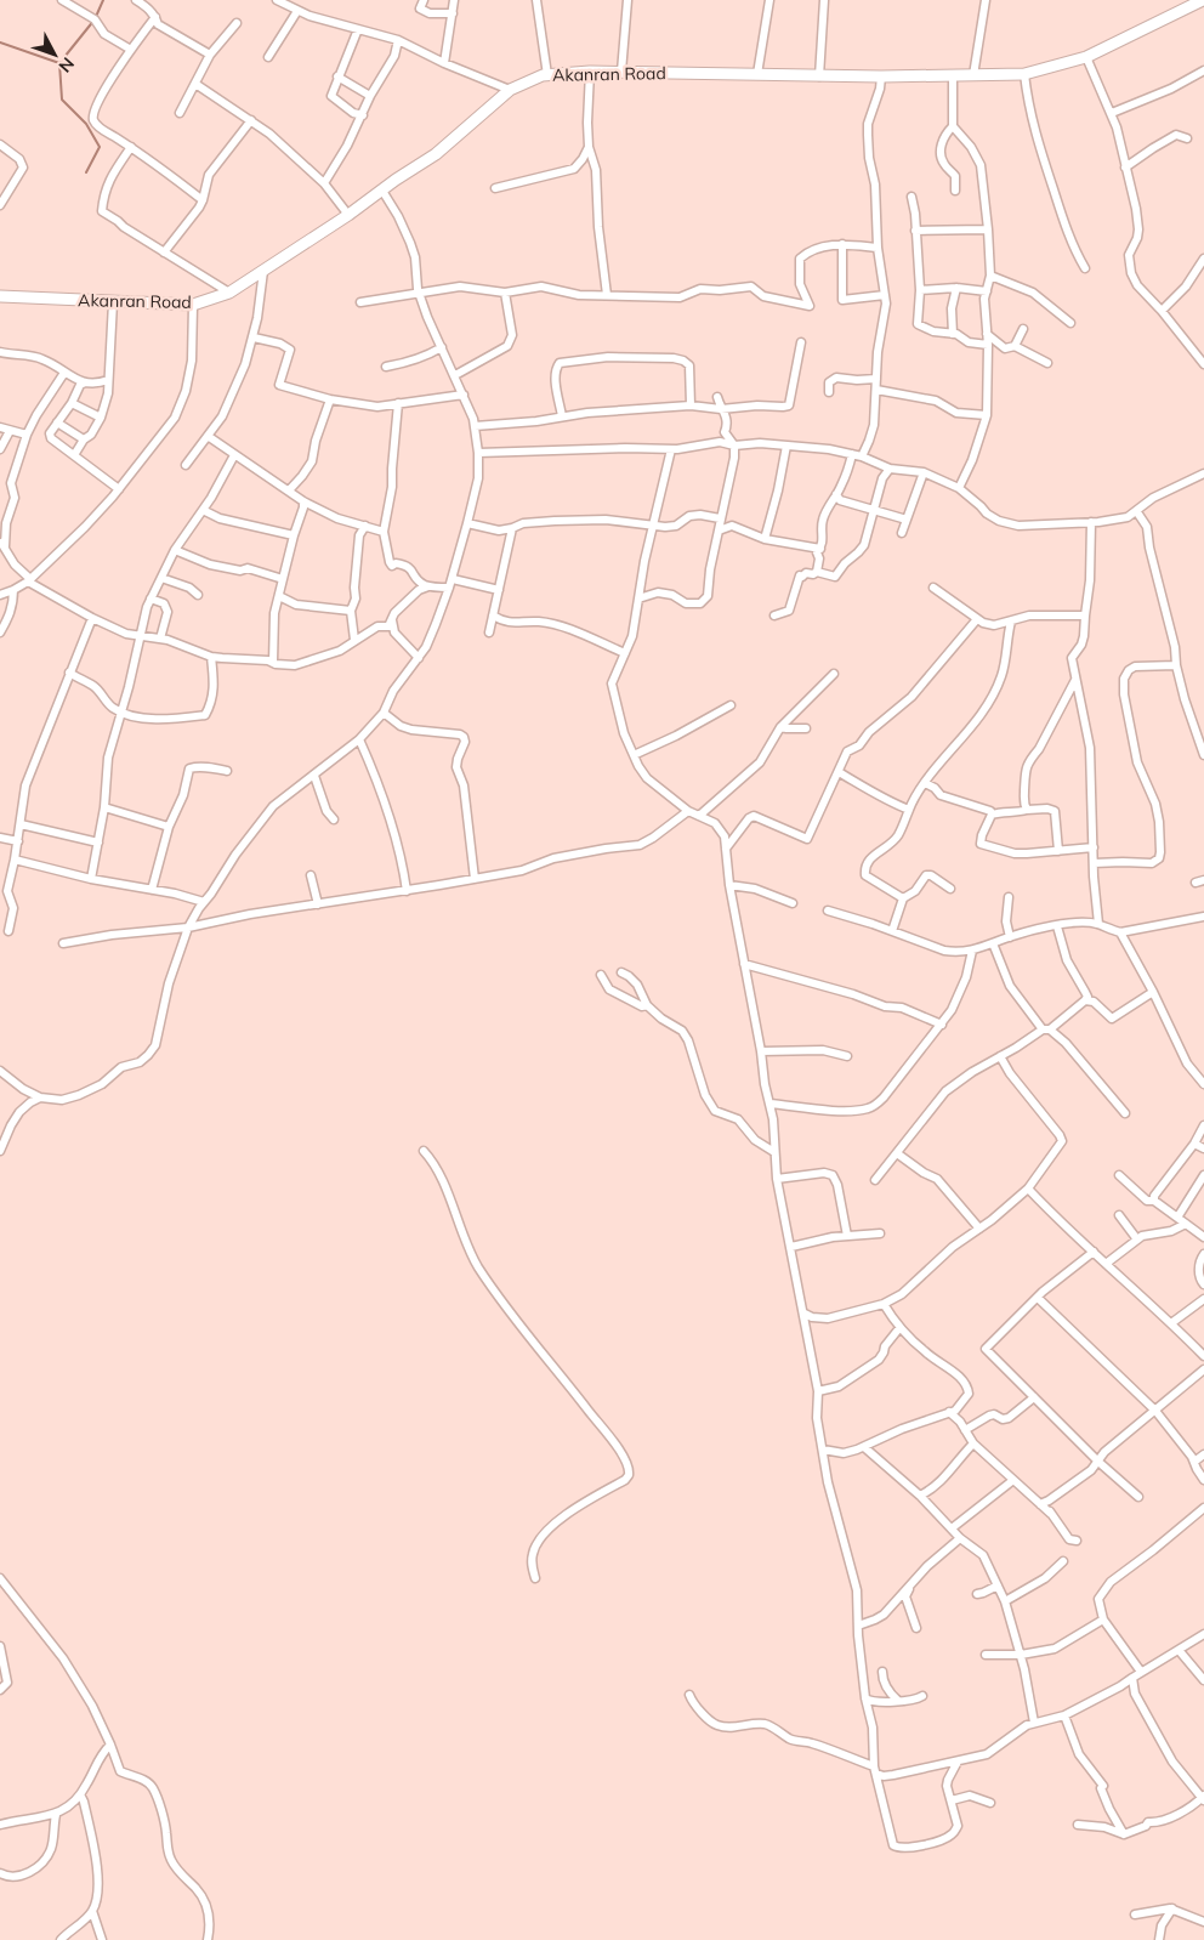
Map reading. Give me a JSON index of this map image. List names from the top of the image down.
{
  "streets": {
    "main road": ["Akanran Road"]
  },
  "north": "bottom right"
}
